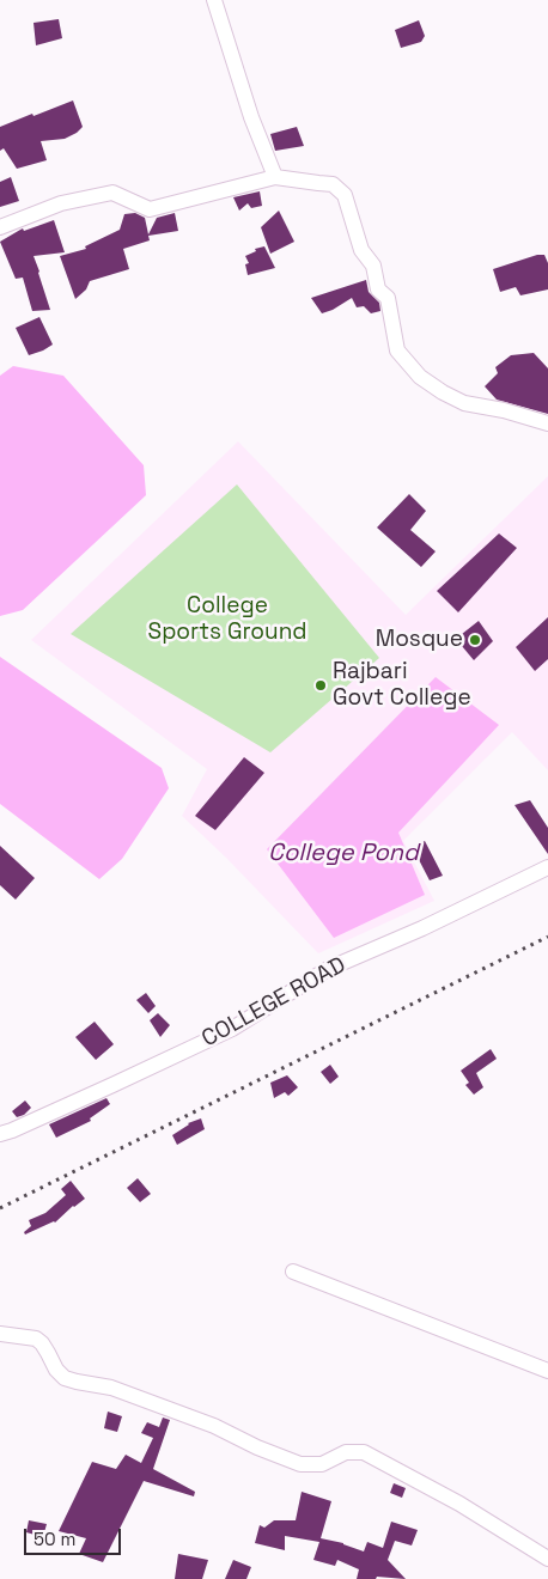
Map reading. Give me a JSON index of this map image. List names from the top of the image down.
{
  "streets": {
    "street": ["COLLEGE ROAD"]
  },
  "water": ["College Pond"],
  "parks": ["College Sports Ground"],
  "places": ["Mosque", "Rajbari Govt College"],
  "scale_bar": "50 m"
}
